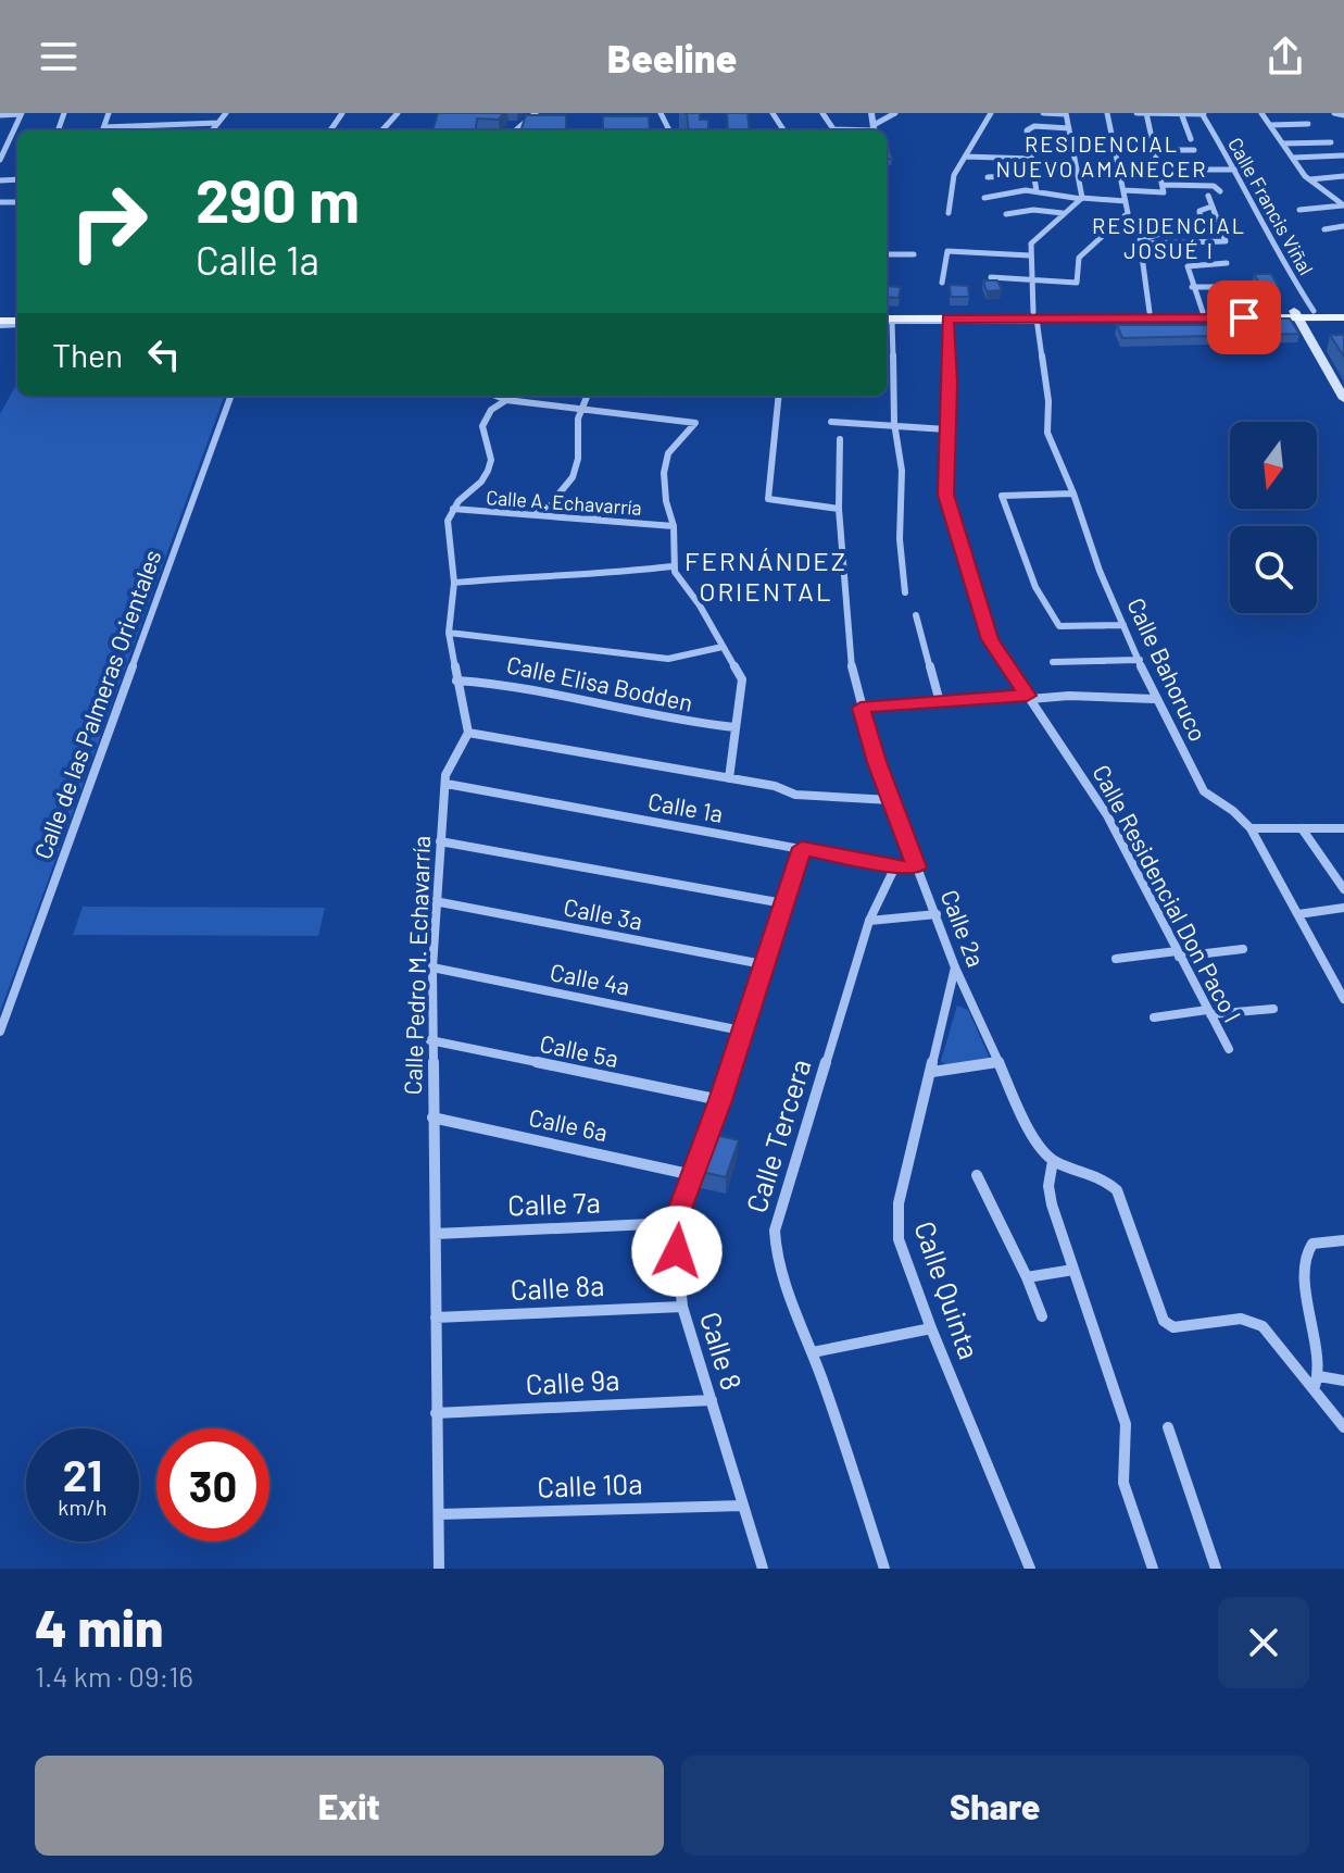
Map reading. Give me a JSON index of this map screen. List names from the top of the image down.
{
  "streets": {
    "street": [
      "Calle Francis Viñal",
      "Calle A. Echavarría",
      "Calle Bahoruco",
      "Calle Elisa Bodden",
      "Calle de las Palmeras Orientales",
      "Calle 1a",
      "Calle Residencial Don Paco I",
      "Calle 3a",
      "Calle 2a",
      "Calle Pedro M. Echavarría",
      "Calle 4a",
      "Calle 5a",
      "Calle 6a",
      "Calle Tercera",
      "Calle 7a",
      "Calle 8a",
      "Calle Quinta",
      "Calle 8",
      "Calle 9a",
      "Calle 10a"
    ]
  },
  "crossings": [
    ["Calle 1a", "Calle 2a"],
    ["Calle 1a", "Calle Pedro M. Echavarría"],
    ["Calle 1a", "Calle Tercera"],
    ["Calle 1a", "Calle 8"],
    ["Calle 3a", "Calle Pedro M. Echavarría"],
    ["Calle 3a", "Calle 8"],
    ["Calle 2a", "Calle Quinta"],
    ["Calle Pedro M. Echavarría", "Calle 4a"],
    ["Calle Pedro M. Echavarría", "Calle 5a"],
    ["Calle Pedro M. Echavarría", "Calle 6a"],
    ["Calle Pedro M. Echavarría", "Calle 7a"],
    ["Calle Pedro M. Echavarría", "Calle 8a"],
    ["Calle Pedro M. Echavarría", "Calle 9a"],
    ["Calle Pedro M. Echavarría", "Calle 10a"],
    ["Calle 4a", "Calle 8"],
    ["Calle 5a", "Calle 8"],
    ["Calle 6a", "Calle 8"],
    ["Calle 7a", "Calle 8"],
    ["Calle 8a", "Calle 8"],
    ["Calle 8", "Calle 9a"],
    ["Calle 8", "Calle 10a"]
  ],
  "districts": ["RESIDENCIAL NUEVO AMANECER", "RESIDENCIAL JOSUÉ I", "FERNÁNDEZ ORIENTAL"],
  "north": "bottom",
  "page": {
    "header": "Beeline",
    "turn": ["290 m", "Calle 1a"],
    "then": "Then",
    "speed": "21 km/h",
    "limit": "30",
    "heading": ["4 min", "1.4 km · 09:16"],
    "buttons": ["Exit", "Share"]
  }
}
